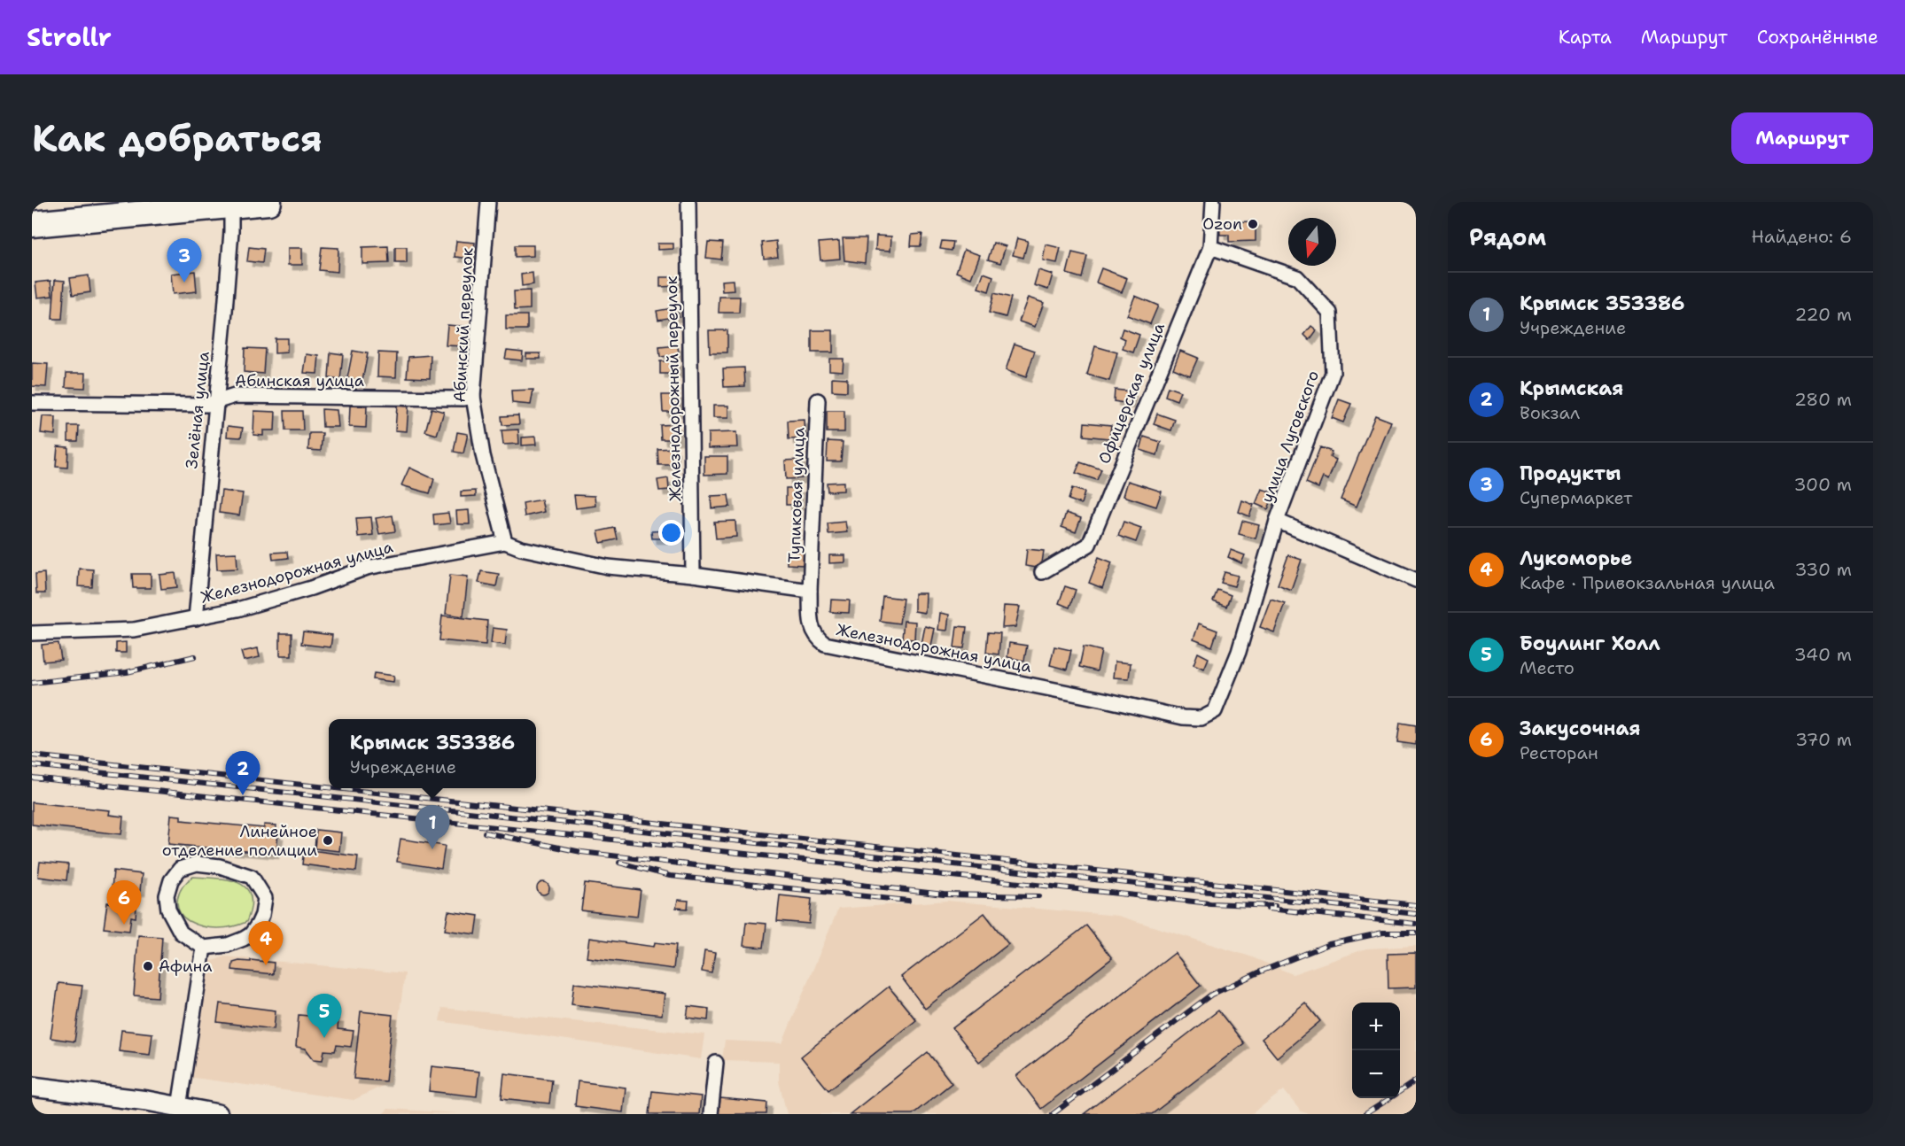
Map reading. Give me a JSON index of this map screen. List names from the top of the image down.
{
  "streets": {
    "street": [
      "Абинский переулок",
      "Абинская улица",
      "Железнодорожный переулок",
      "Офицерская улица",
      "Зелёная улица",
      "улица Луговского",
      "Тупиковая улица",
      "Железнодорожная улица"
    ]
  },
  "crossings": [
    ["Абинский переулок", "Абинская улица"],
    ["Абинский переулок", "Железнодорожная улица"],
    ["Абинская улица", "Зелёная улица"],
    ["Железнодорожный переулок", "Железнодорожная улица"],
    ["Офицерская улица", "улица Луговского"],
    ["Зелёная улица", "Железнодорожная улица"],
    ["улица Луговского", "Железнодорожная улица"],
    ["Тупиковая улица", "Железнодорожная улица"]
  ],
  "places": ["Ozon", "Линейное отделение полиции", "Афина"],
  "north": "bottom",
  "page": {
    "header": "Strollr",
    "nav": ["Карта", "Маршрут", "Сохранённые"],
    "buttons": "Маршрут",
    "title": "Как добраться",
    "heading": ["Рядом", "Найдено: 6"],
    "pins": [
      "3",
      "2",
      "1",
      "6",
      "4",
      "5"
    ],
    "list": [
      {
        "mark": "1",
        "name": "Крымск 353386",
        "note": "Учреждение",
        "value": "220 m"
      },
      {
        "mark": "2",
        "name": "Крымская",
        "note": "Вокзал",
        "value": "280 m"
      },
      {
        "mark": "3",
        "name": "Продукты",
        "note": "Супермаркет",
        "value": "300 m"
      },
      {
        "mark": "4",
        "name": "Лукоморье",
        "note": "Кафе · Привокзальная улица",
        "value": "330 m"
      },
      {
        "mark": "5",
        "name": "Боулинг Холл",
        "note": "Место",
        "value": "340 m"
      },
      {
        "mark": "6",
        "name": "Закусочная",
        "note": "Ресторан",
        "value": "370 m"
      }
    ],
    "popup": ["Крымск 353386", "Учреждение"],
    "map_buttons": ["+", "−"]
  }
}
